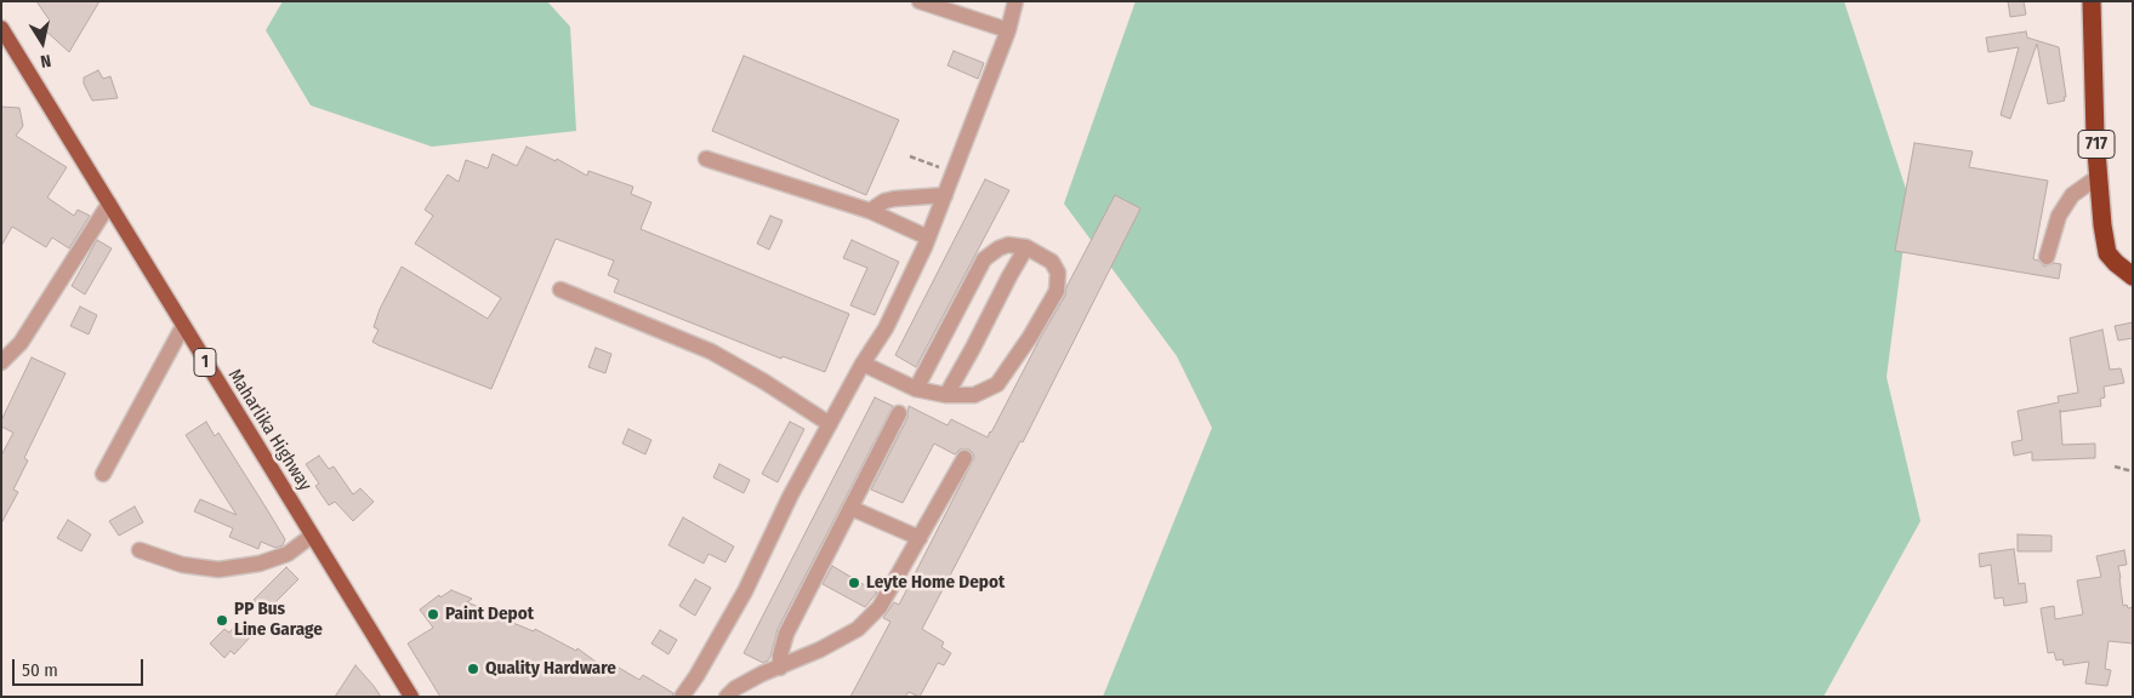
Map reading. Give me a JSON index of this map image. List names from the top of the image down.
{
  "streets": {
    "highway": ["717"],
    "main road": ["1", "Maharlika Highway"]
  },
  "places": [
    "Leyte Home Depot",
    "Paint Depot",
    "PP Bus Line Garage",
    "Quality Hardware"
  ],
  "scale_bar": "50 m",
  "north": "bottom"
}
